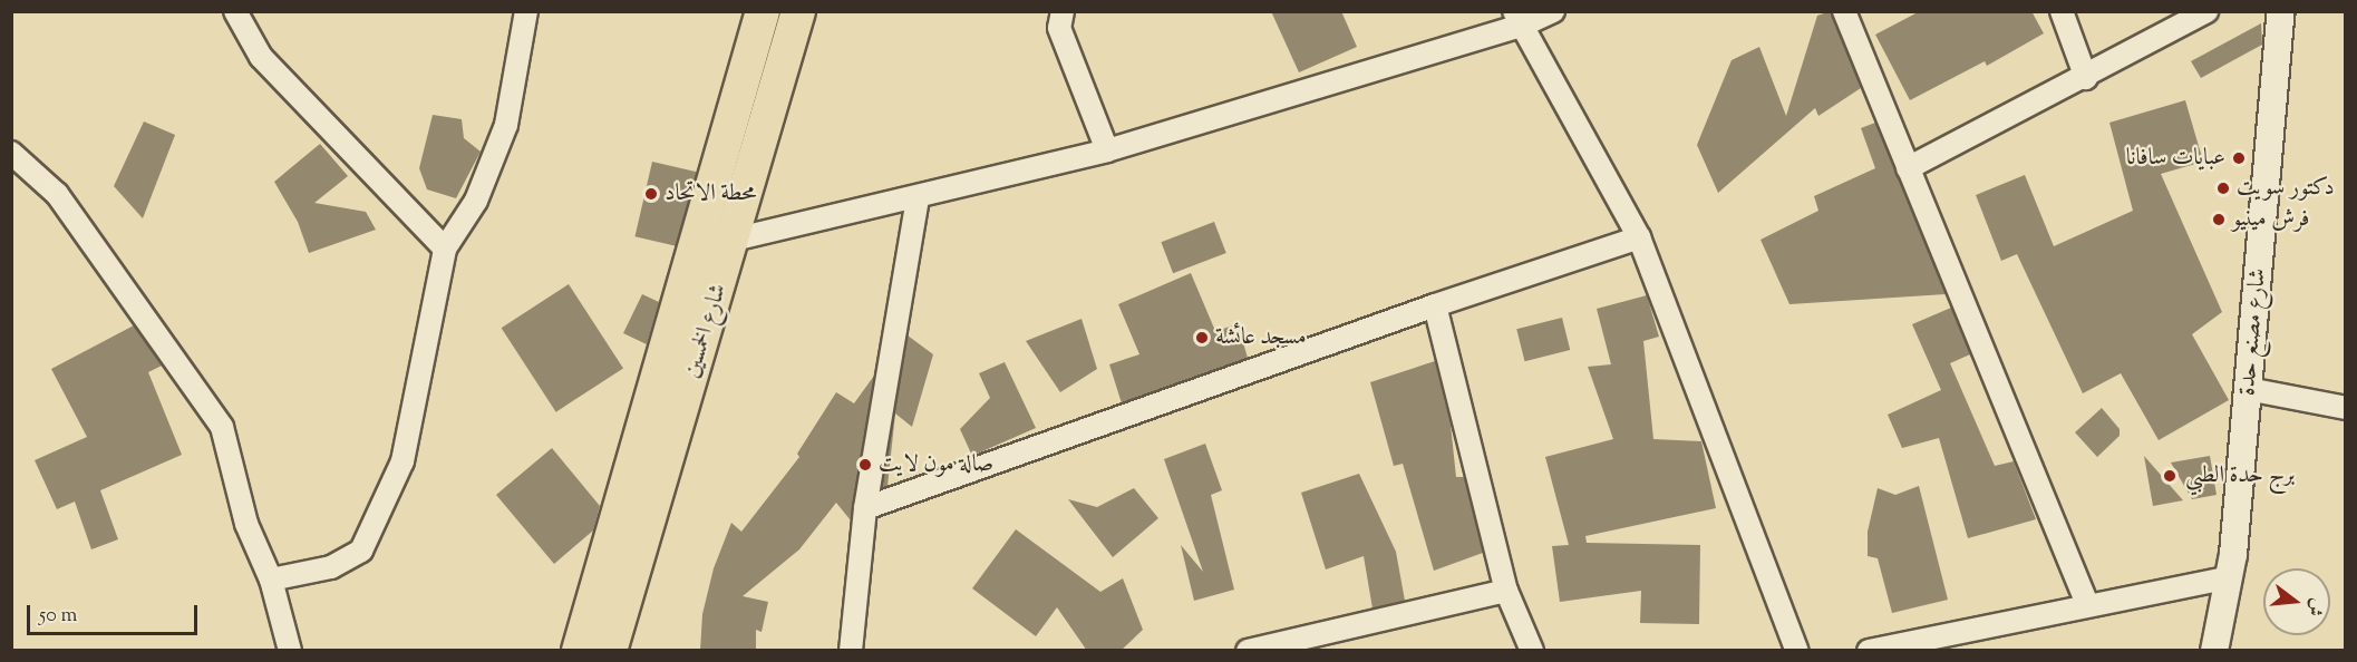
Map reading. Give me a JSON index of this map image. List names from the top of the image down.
{
  "streets": {
    "main road": ["شارع الخمسين"],
    "street": ["شارع مصنع حدة"]
  },
  "places": [
    "عبايات سافانا",
    "دكتور سويت",
    "محطة الاتحاد",
    "فرش مينيو",
    "مسجد عائشة",
    "صالة مون لايت",
    "برج حدة الطبي"
  ],
  "scale_bar": "50 m",
  "north": "right"
}
